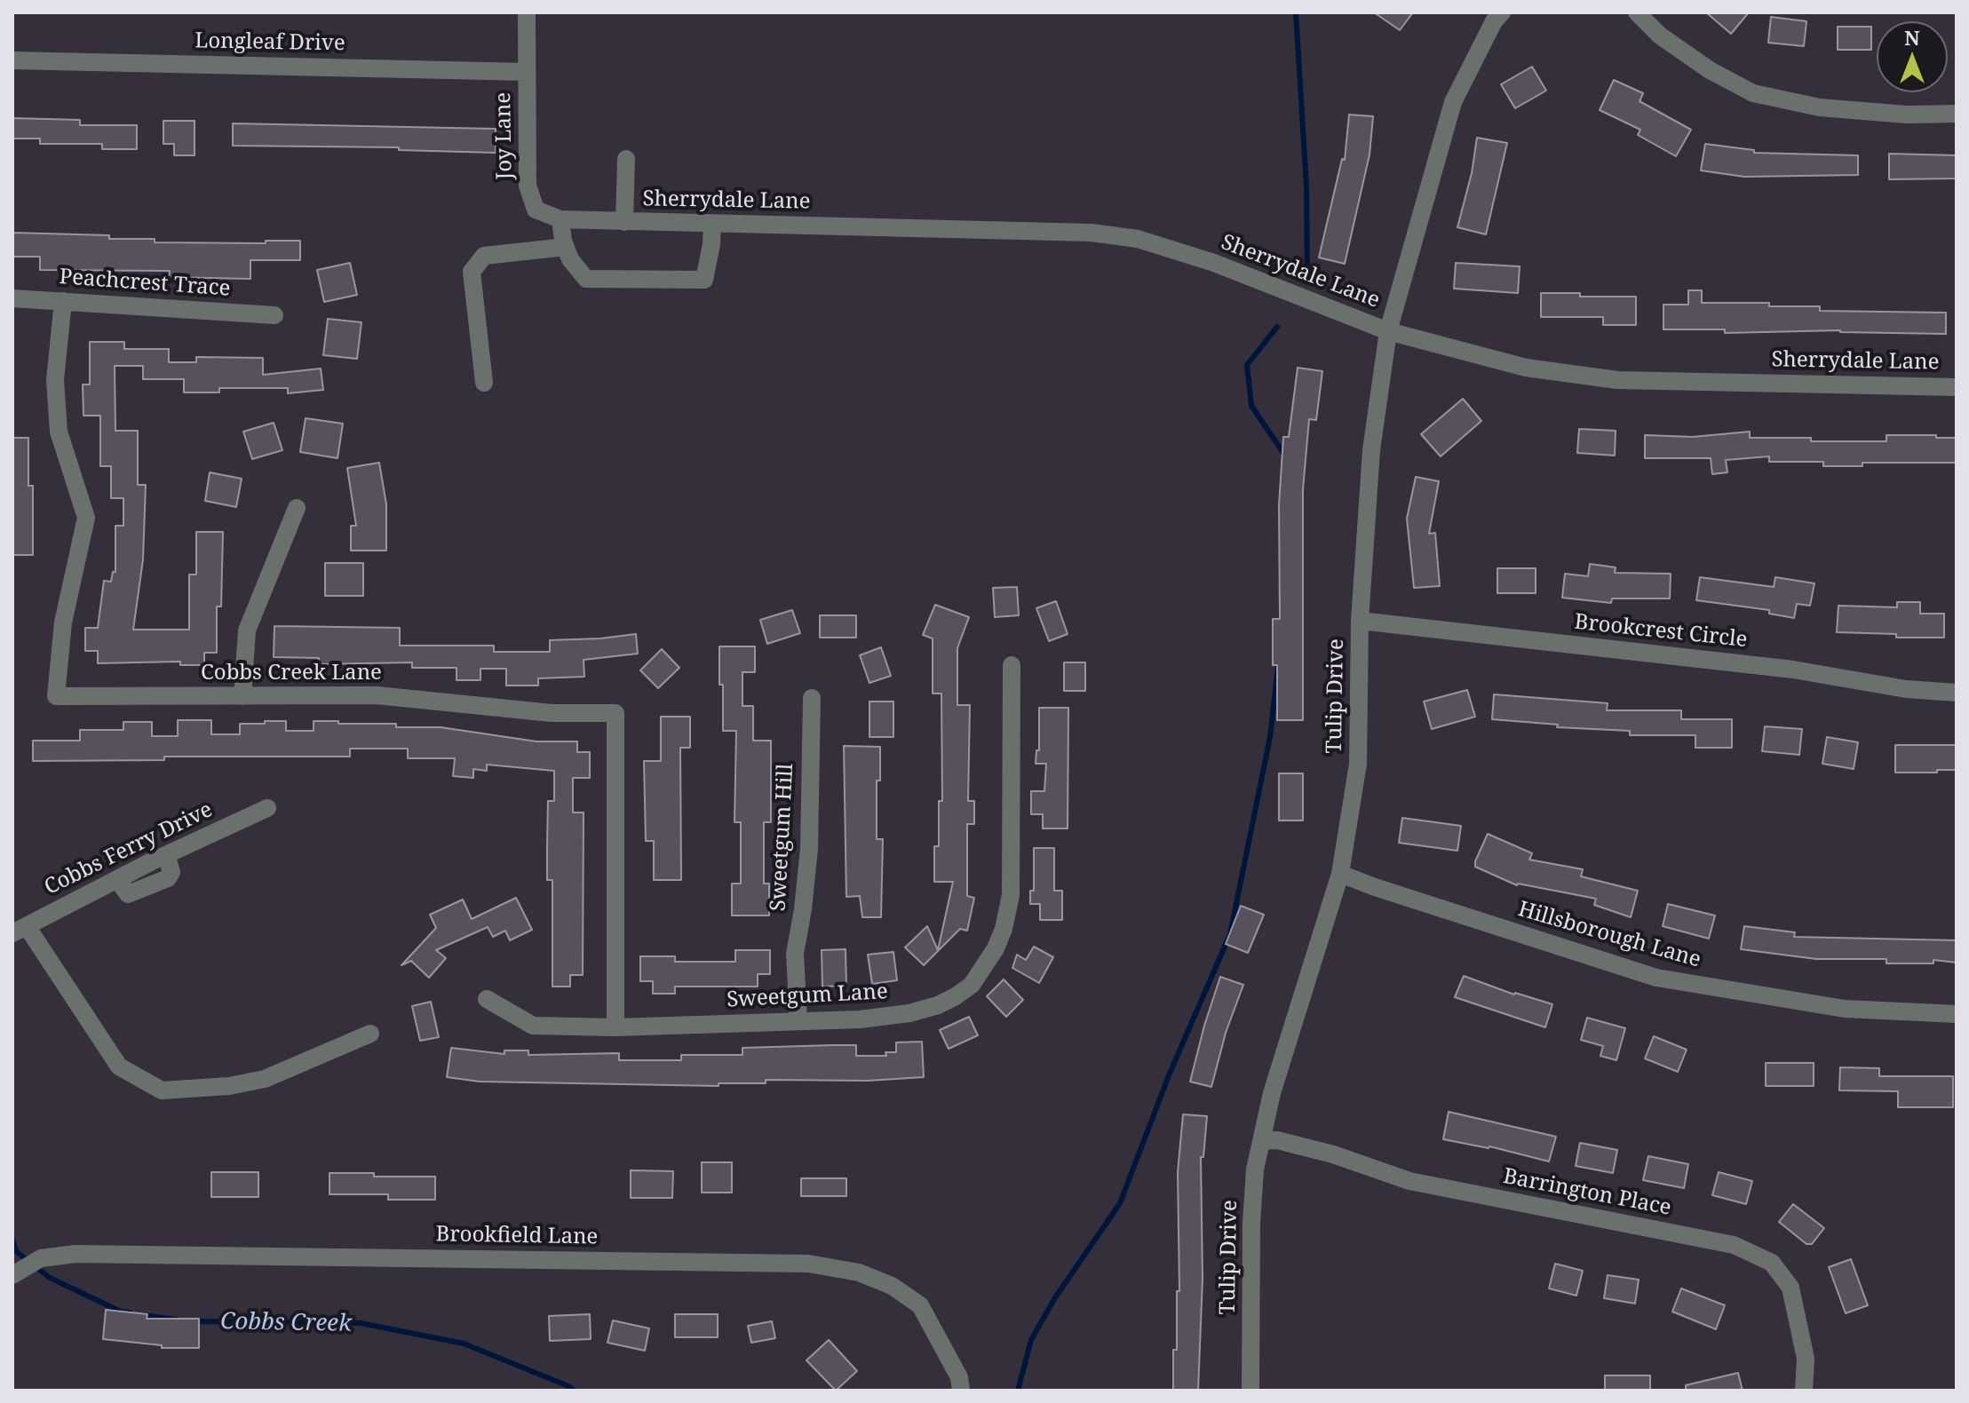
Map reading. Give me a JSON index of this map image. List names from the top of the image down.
{
  "streets": {
    "street": [
      "Longleaf Drive",
      "Joy Lane",
      "Sherrydale Lane",
      "Peachcrest Trace",
      "Brookcrest Circle",
      "Cobbs Creek Lane",
      "Tulip Drive",
      "Sweetgum Hill",
      "Cobbs Ferry Drive",
      "Hillsborough Lane",
      "Sweetgum Lane",
      "Barrington Place",
      "Brookfield Lane"
    ]
  },
  "crossings": [
    ["Longleaf Drive", "Joy Lane"],
    ["Sherrydale Lane", "Tulip Drive"],
    ["Peachcrest Trace", "Cobbs Creek Lane"],
    ["Brookcrest Circle", "Tulip Drive"],
    ["Cobbs Creek Lane", "Sweetgum Lane"],
    ["Tulip Drive", "Hillsborough Lane"],
    ["Tulip Drive", "Barrington Place"],
    ["Sweetgum Hill", "Sweetgum Lane"]
  ],
  "water": ["Cobbs Creek"],
  "north": "top"
}
